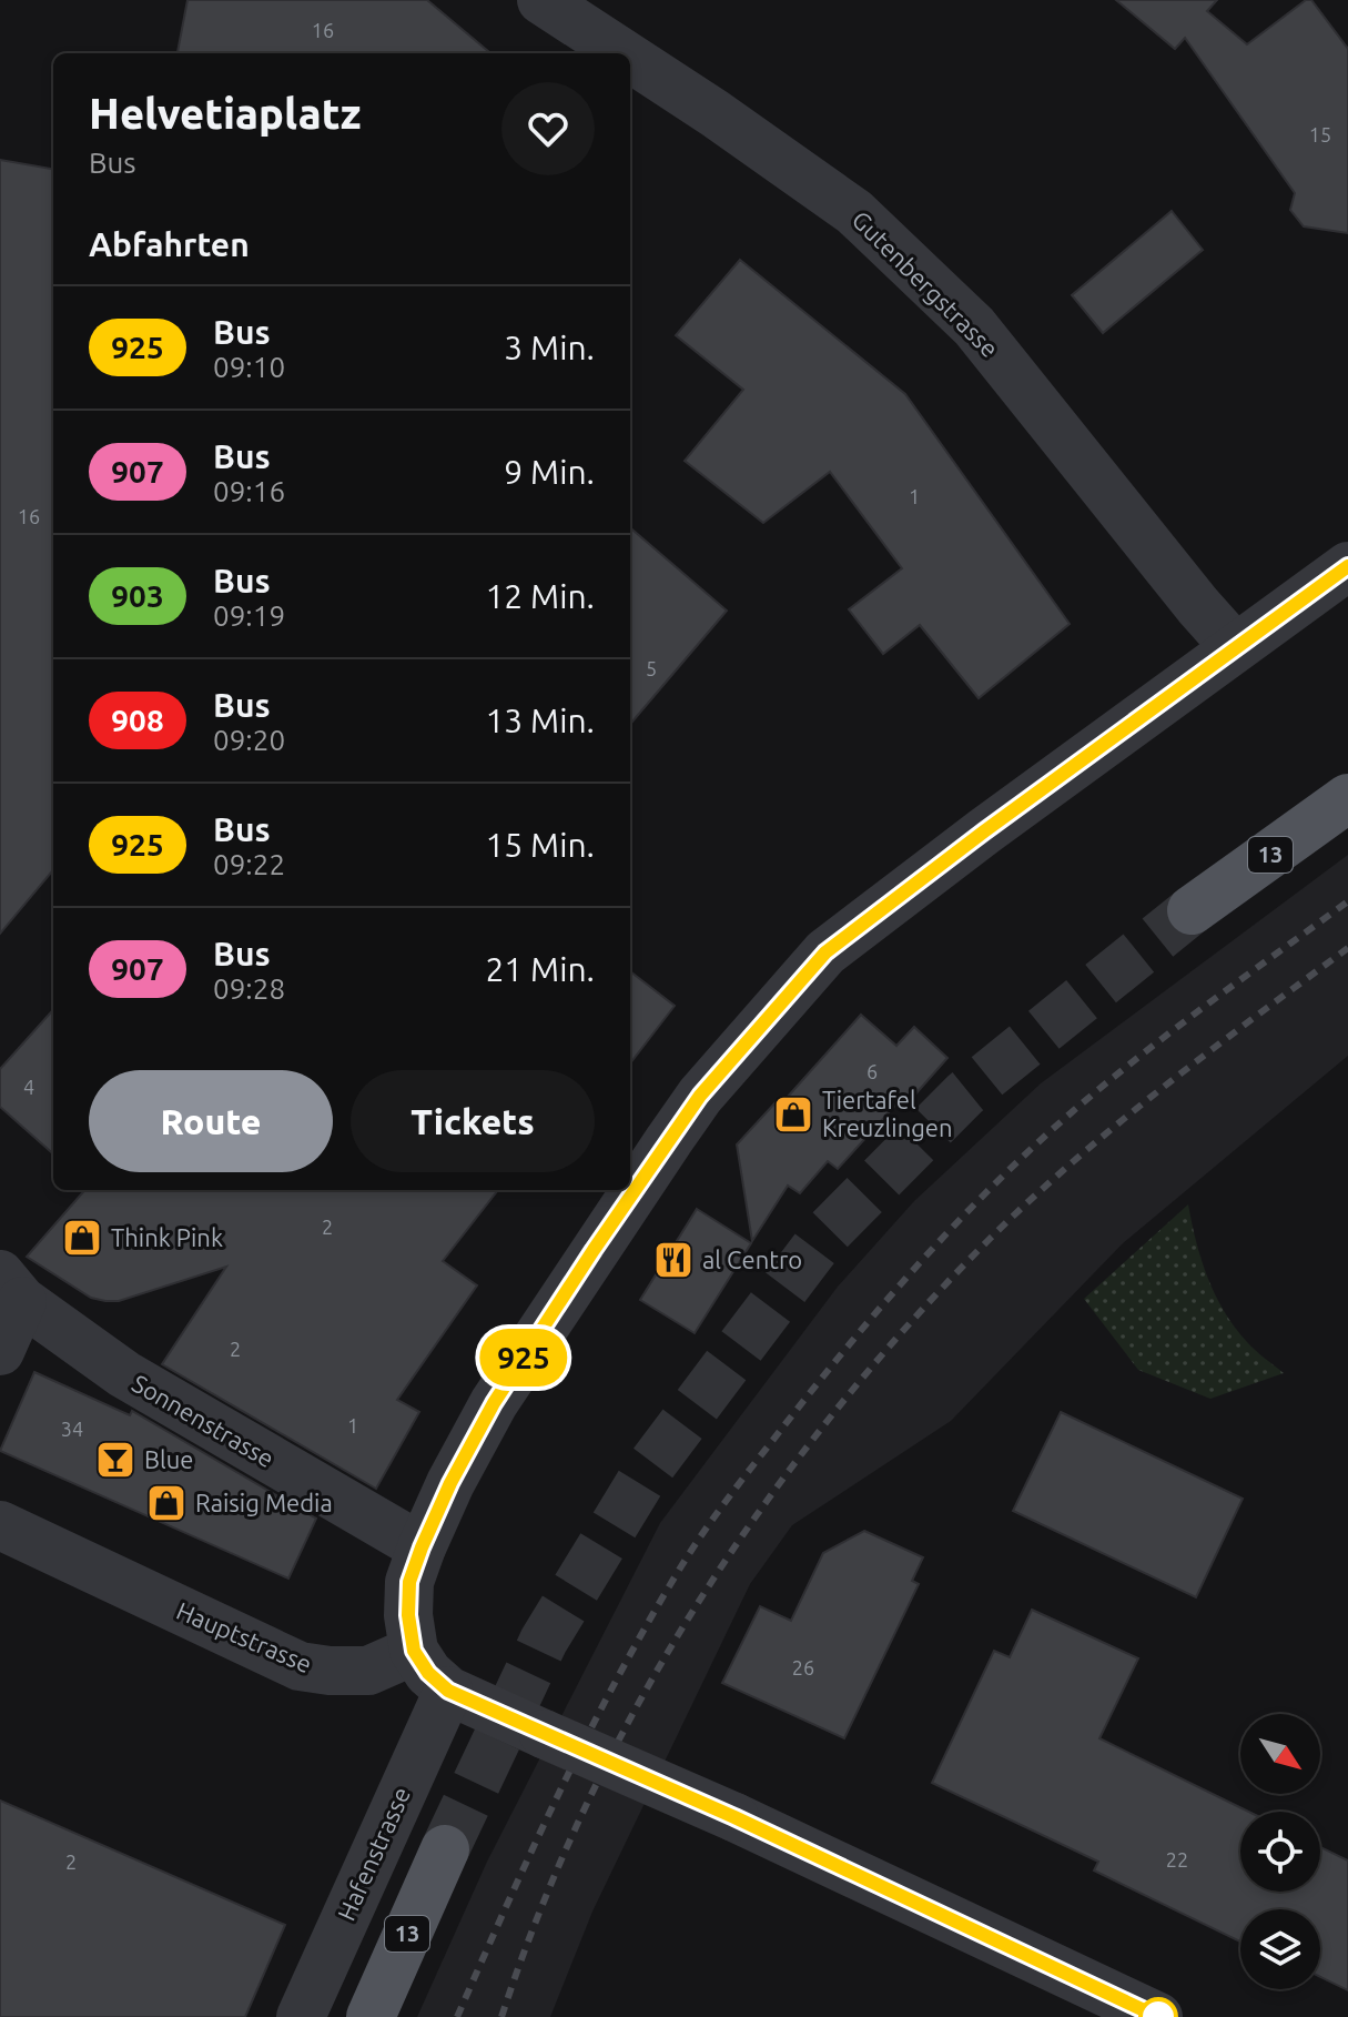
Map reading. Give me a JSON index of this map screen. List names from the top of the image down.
{
  "streets": {
    "main road": ["13"],
    "street": [
      "Gutenbergstrasse",
      "Sonnenstrasse",
      "Hauptstrasse",
      "Hafenstrasse"
    ]
  },
  "places": {
    "shop": ["Tiertafel Kreuzlingen", "Think Pink", "Raisig Media"],
    "restaurant": ["al Centro"],
    "bar": ["Blue"]
  },
  "lines": ["bus line 925"],
  "house_numbers": [
    "16",
    "15",
    "1",
    "16",
    "5",
    "6",
    "4",
    "2",
    "2",
    "1",
    "34",
    "26",
    "22",
    "2"
  ],
  "north": "bottom right",
  "page": {
    "on_map": "925",
    "heading": [
      ["Helvetiaplatz", "Bus"],
      "Abfahrten"
    ],
    "list": [
      {
        "mark": "925",
        "name": "Bus",
        "note": "09:10",
        "value": "3 Min."
      },
      {
        "mark": "907",
        "name": "Bus",
        "note": "09:16",
        "value": "9 Min."
      },
      {
        "mark": "903",
        "name": "Bus",
        "note": "09:19",
        "value": "12 Min."
      },
      {
        "mark": "908",
        "name": "Bus",
        "note": "09:20",
        "value": "13 Min."
      },
      {
        "mark": "925",
        "name": "Bus",
        "note": "09:22",
        "value": "15 Min."
      },
      {
        "mark": "907",
        "name": "Bus",
        "note": "09:28",
        "value": "21 Min."
      }
    ],
    "buttons": ["Route", "Tickets"]
  }
}
